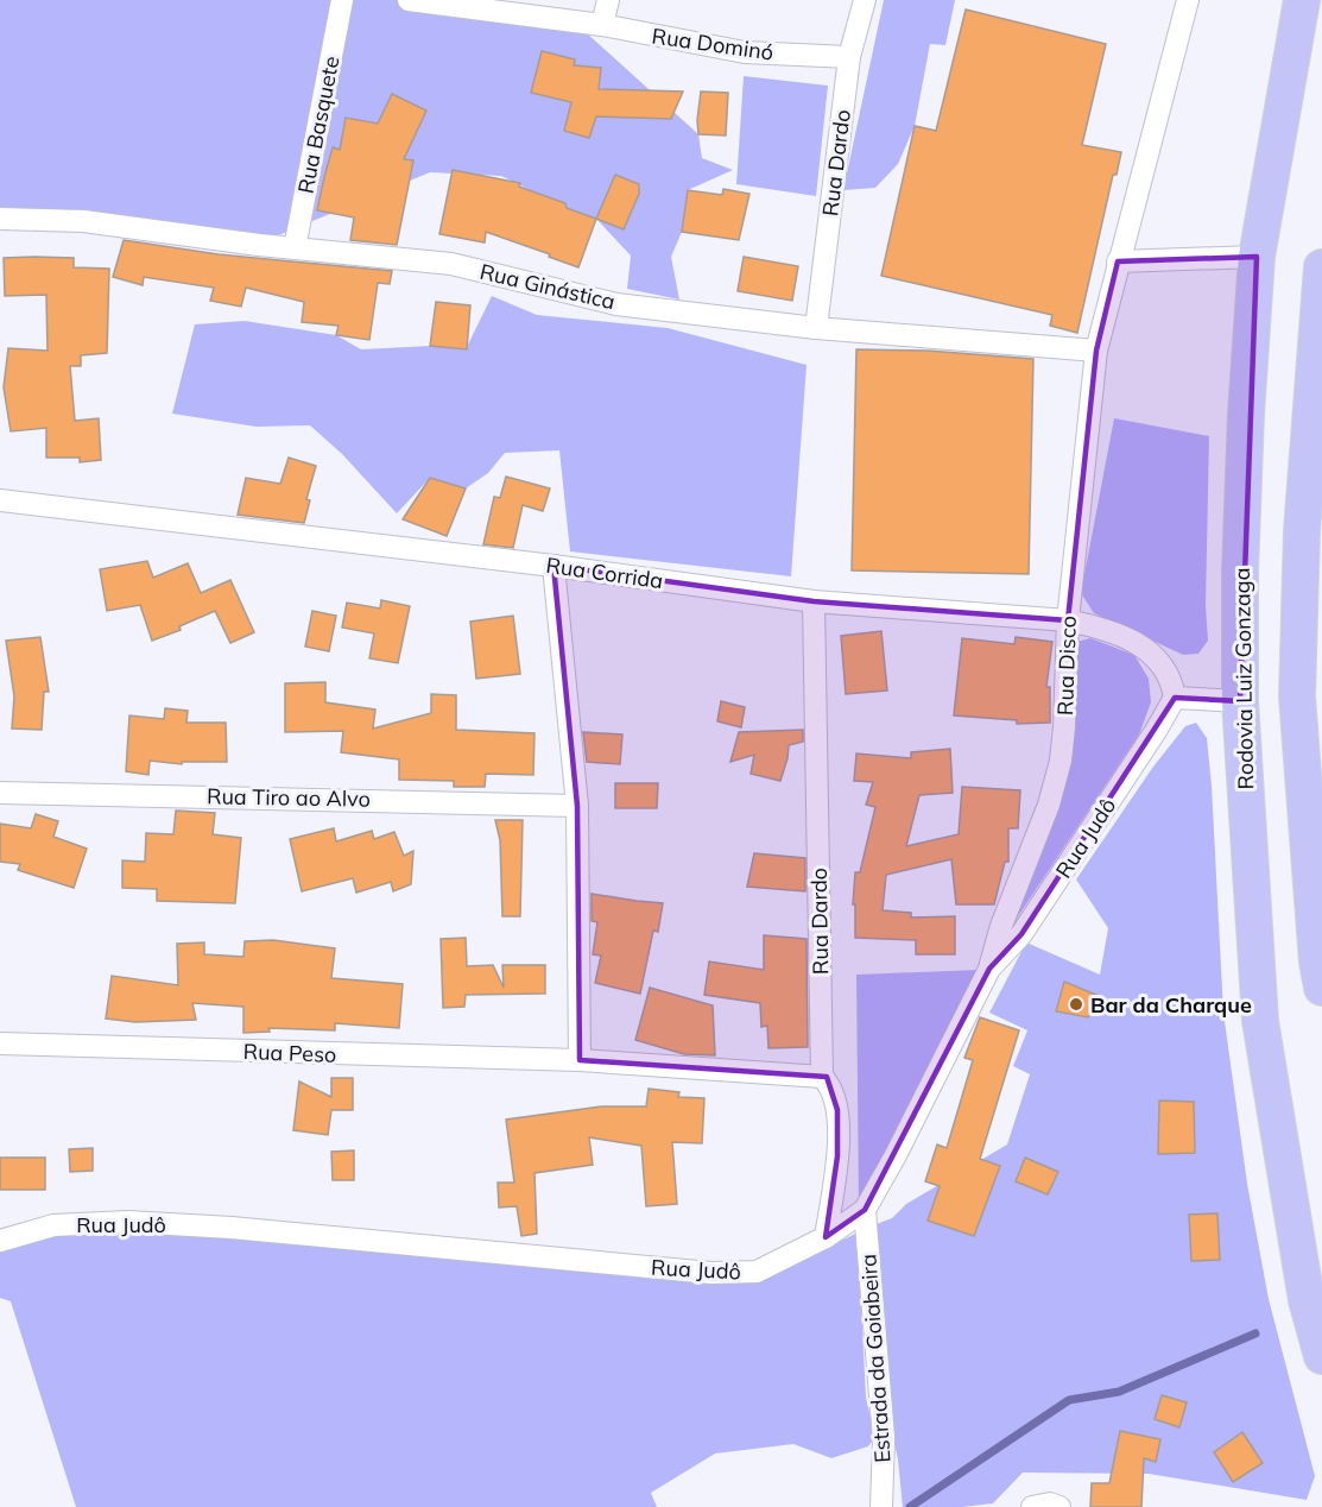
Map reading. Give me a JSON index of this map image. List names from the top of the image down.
{
  "streets": {
    "highway": ["Rodovia Luiz Gonzaga"],
    "street": [
      "Rua Dominó",
      "Rua Basquete",
      "Rua Dardo",
      "Rua Ginástica",
      "Rua Corrida",
      "Rua Disco",
      "Rua Tiro ao Alvo",
      "Rua Judô",
      "Rua Peso",
      "Estrada da Goiabeira"
    ]
  },
  "crossings": [
    ["Rua Dominó", "Rua Dardo"],
    ["Rua Basquete", "Rua Ginástica"],
    ["Rua Dardo", "Rua Ginástica"],
    ["Rua Dardo", "Rua Corrida"],
    ["Rua Dardo", "Rua Judô"],
    ["Rua Dardo", "Rua Peso"],
    ["Rua Ginástica", "Rua Disco"],
    ["Rua Corrida", "Rua Disco"],
    ["Rua Corrida", "Rua Judô"],
    ["Rua Disco", "Rua Judô"],
    ["Rua Judô", "Estrada da Goiabeira"]
  ],
  "places": ["Bar da Charque"]
}
